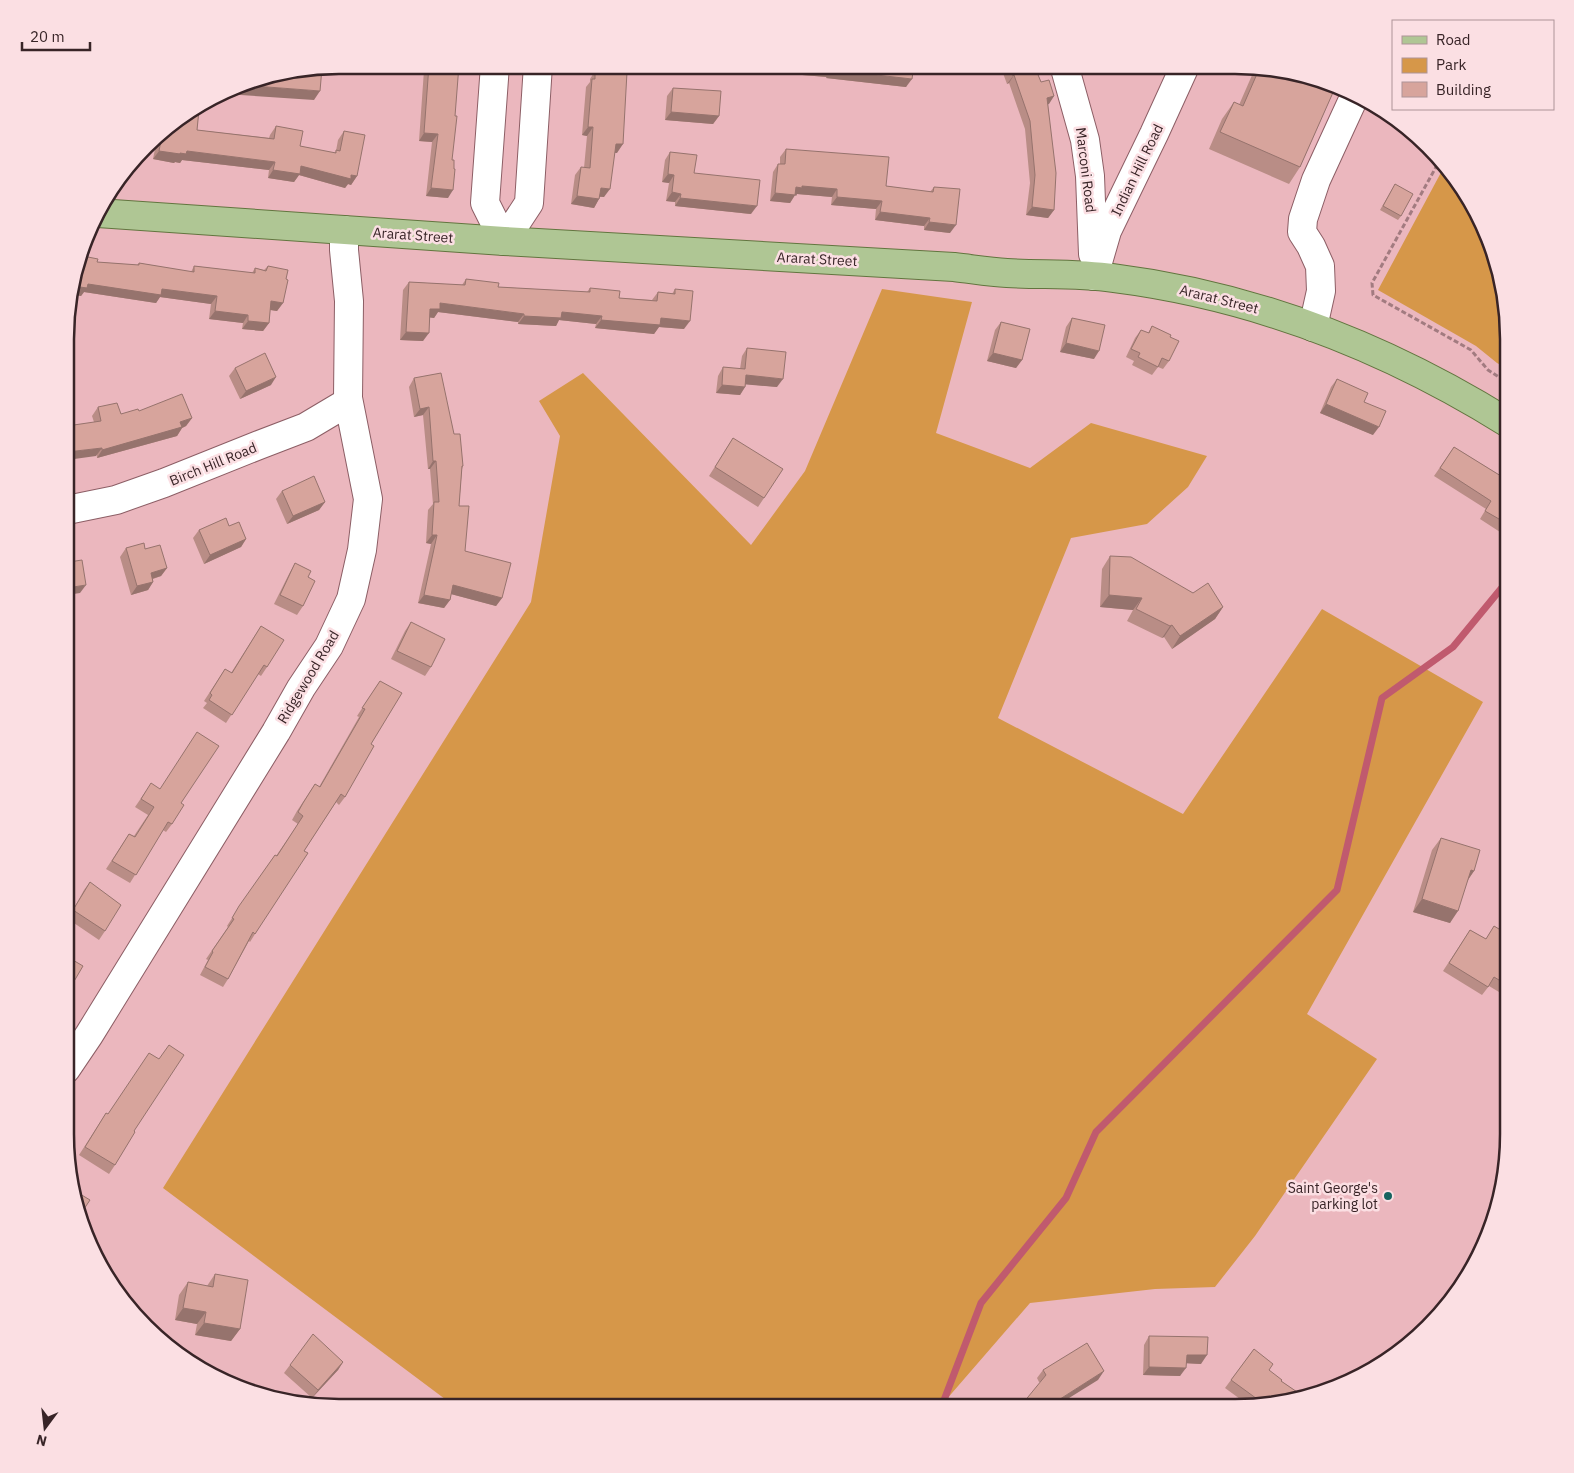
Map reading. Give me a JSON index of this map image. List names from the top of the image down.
{
  "streets": {
    "main road": ["Ararat Street"],
    "street": [
      "Marconi Road",
      "Indian Hill Road",
      "Birch Hill Road",
      "Ridgewood Road"
    ]
  },
  "crossings": [
    ["Marconi Road", "Indian Hill Road"],
    ["Marconi Road", "Ararat Street"],
    ["Indian Hill Road", "Ararat Street"],
    ["Ararat Street", "Ridgewood Road"],
    ["Birch Hill Road", "Ridgewood Road"]
  ],
  "places": ["Saint George's parking lot"],
  "legend": ["Road", "Park", "Building"],
  "scale_bar": "20 m",
  "north": "bottom"
}
